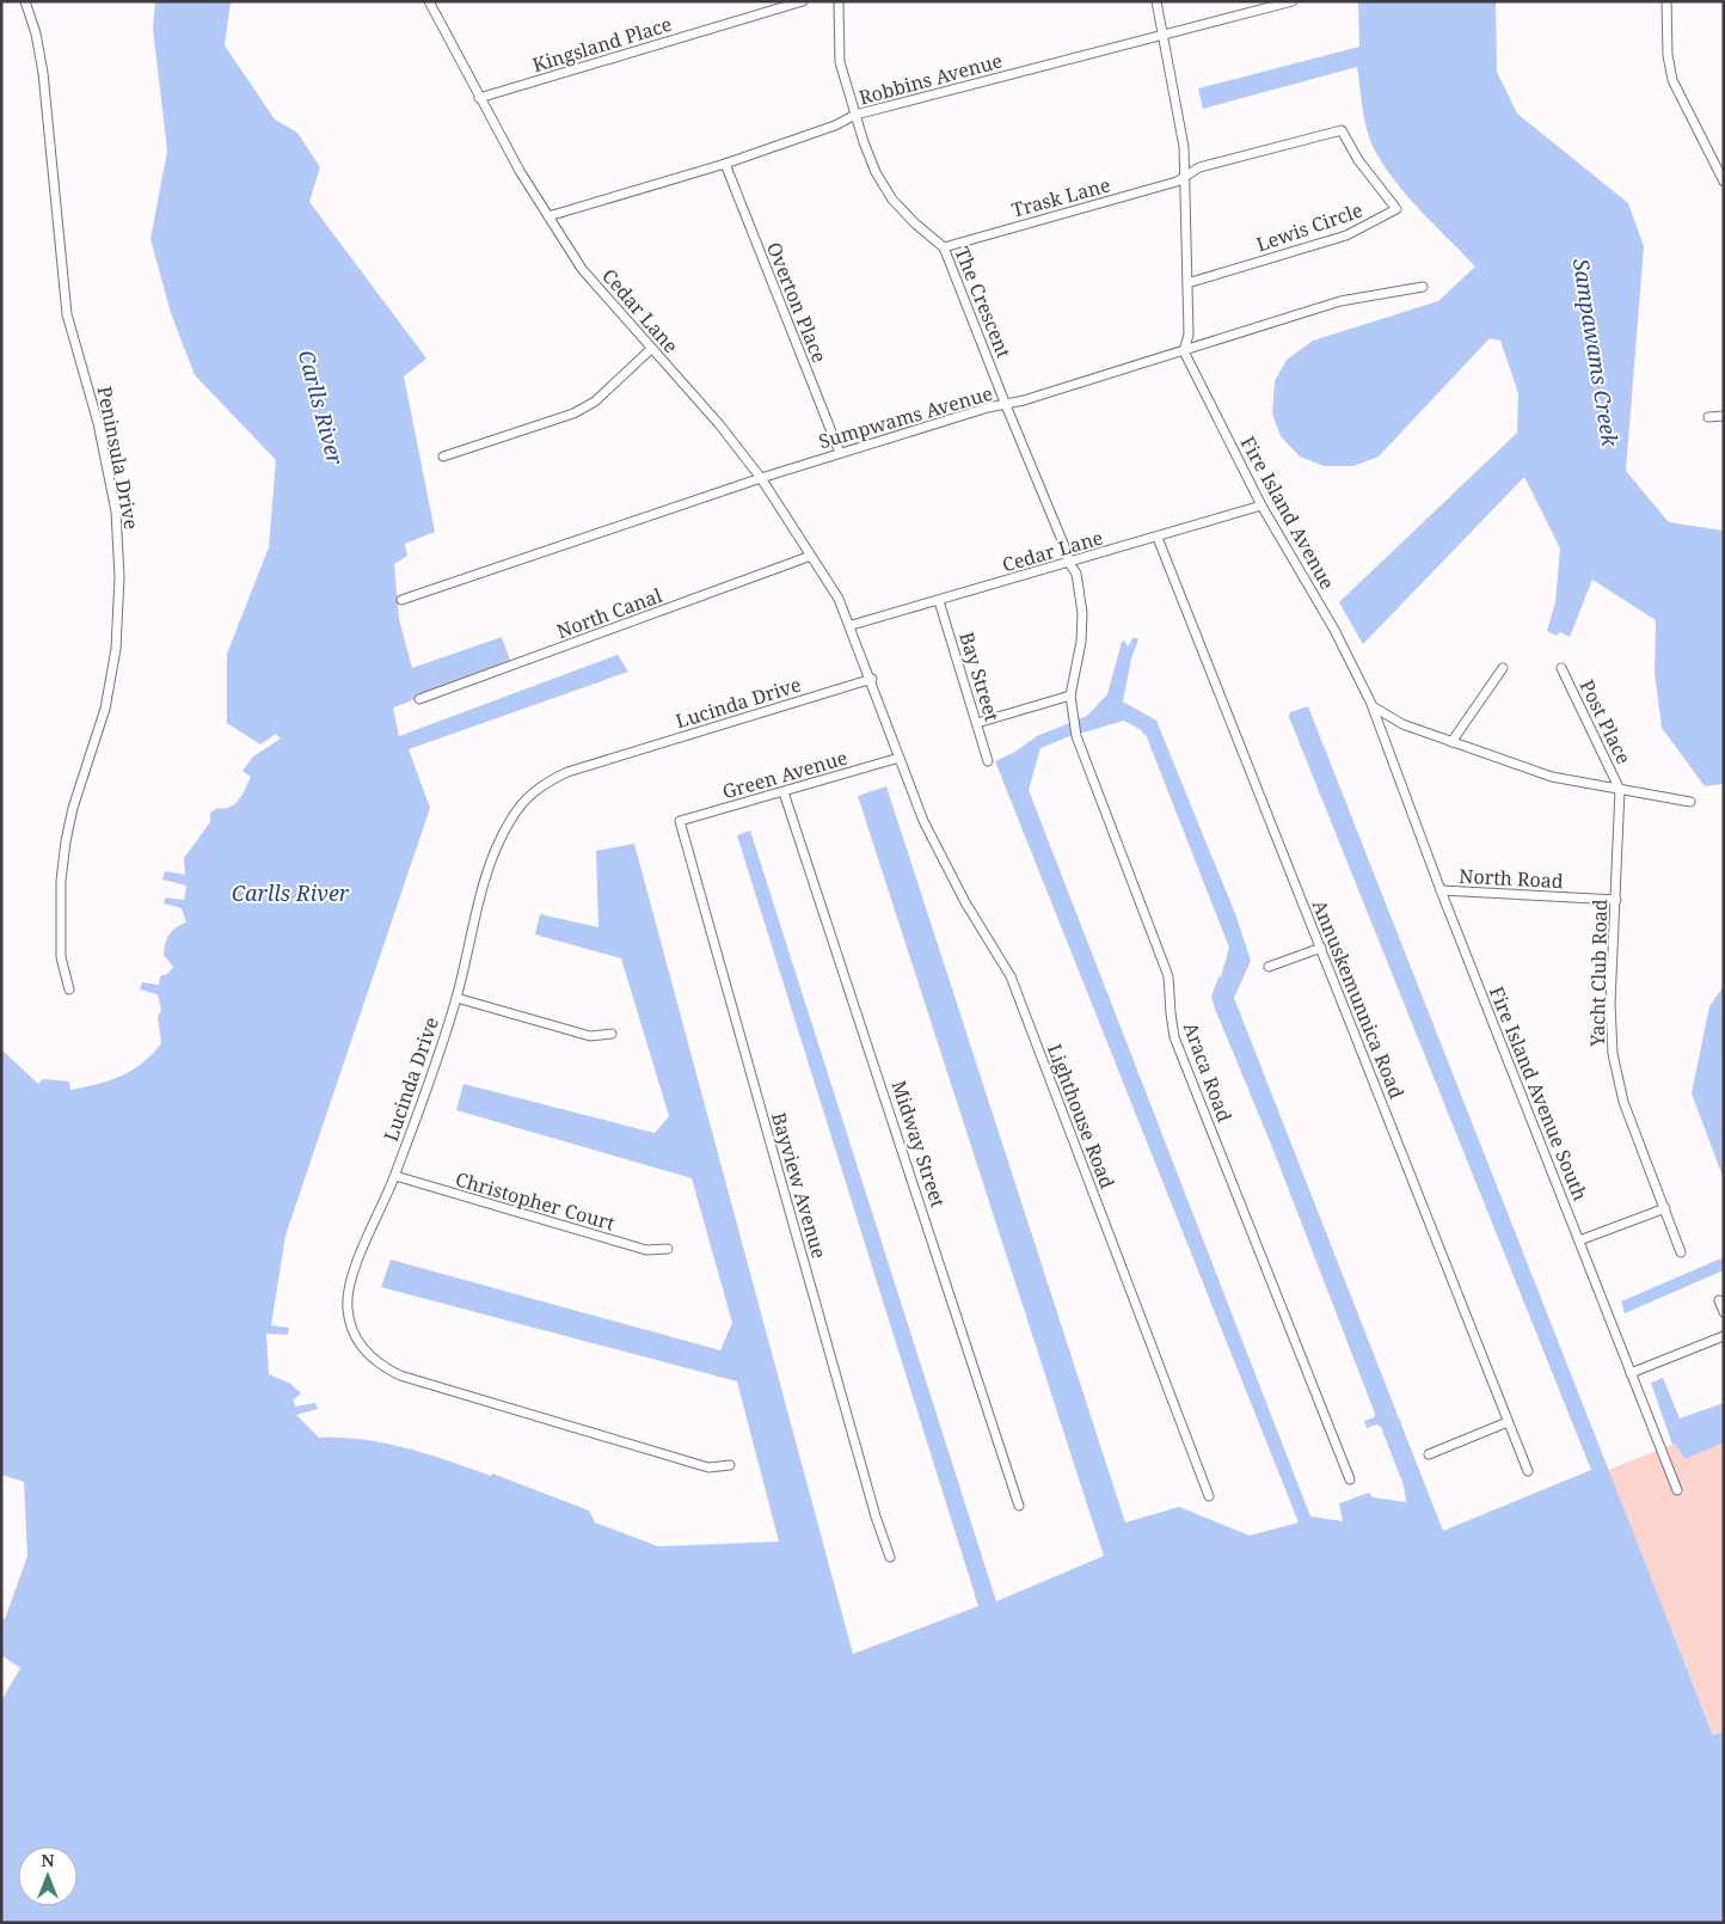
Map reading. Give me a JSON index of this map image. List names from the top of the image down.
{
  "streets": {
    "street": [
      "Kingsland Place",
      "Robbins Avenue",
      "Trask Lane",
      "Lewis Circle",
      "Overton Place",
      "The Crescent",
      "Cedar Lane",
      "Sumpwams Avenue",
      "Peninsula Drive",
      "Fire Island Avenue",
      "North Canal",
      "Bay Street",
      "Lucinda Drive",
      "Post Place",
      "Green Avenue",
      "North Road",
      "Yacht Club Road",
      "Annuskemunnica Road",
      "Araca Road",
      "Fire Island Avenue South",
      "Lighthouse Road",
      "Midway Street",
      "Bayview Avenue",
      "Christopher Court"
    ]
  },
  "crossings": [
    ["Kingsland Place", "Cedar Lane"],
    ["Robbins Avenue", "Overton Place"],
    ["Robbins Avenue", "The Crescent"],
    ["Robbins Avenue", "Cedar Lane"],
    ["Trask Lane", "Lewis Circle"],
    ["Trask Lane", "The Crescent"],
    ["Overton Place", "Sumpwams Avenue"],
    ["The Crescent", "Cedar Lane"],
    ["The Crescent", "Sumpwams Avenue"],
    ["The Crescent", "Araca Road"],
    ["Cedar Lane", "Sumpwams Avenue"],
    ["Cedar Lane", "Fire Island Avenue"],
    ["Cedar Lane", "North Canal"],
    ["Cedar Lane", "Bay Street"],
    ["Cedar Lane", "Lucinda Drive"],
    ["Cedar Lane", "Green Avenue"],
    ["Cedar Lane", "Annuskemunnica Road"],
    ["Cedar Lane", "Araca Road"],
    ["Cedar Lane", "Lighthouse Road"],
    ["Sumpwams Avenue", "Fire Island Avenue"],
    ["Fire Island Avenue", "Fire Island Avenue South"],
    ["Lucinda Drive", "Christopher Court"],
    ["Post Place", "Yacht Club Road"],
    ["Green Avenue", "Lighthouse Road"],
    ["Green Avenue", "Midway Street"],
    ["Green Avenue", "Bayview Avenue"],
    ["North Road", "Yacht Club Road"],
    ["North Road", "Fire Island Avenue South"]
  ],
  "water": ["Sampawams Creek", "Carlls River"],
  "north": "top"
}
